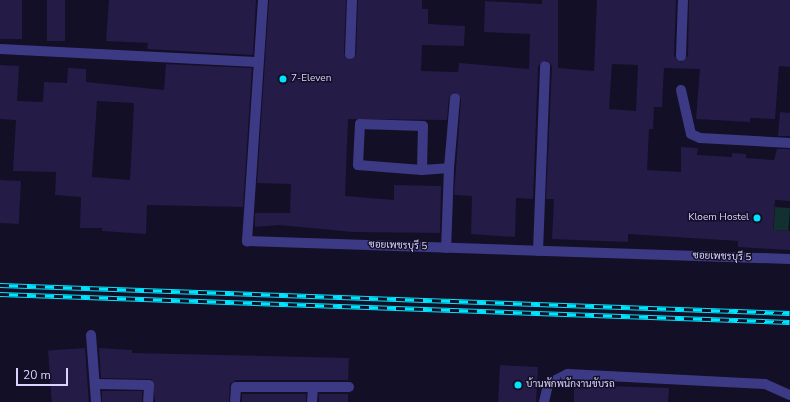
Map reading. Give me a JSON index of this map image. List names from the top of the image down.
{
  "streets": {
    "street": ["ซอยเพชรบุรี 5"]
  },
  "places": ["7-Eleven", "Kloem Hostel", "บ้านพักพนักงานขับรถ"],
  "scale_bar": "20 m"
}
